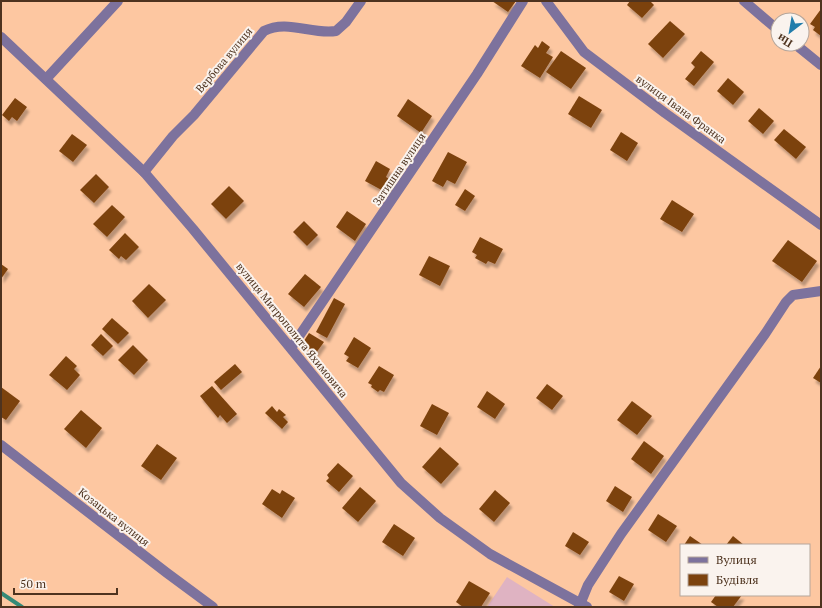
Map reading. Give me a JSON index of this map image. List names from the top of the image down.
{
  "streets": {
    "street": [
      "Вербова вулиця",
      "вулиця Івана Франка",
      "Затишна вулиця",
      "вулиця Митрополита Яхимовича",
      "Козацька вулиця"
    ]
  },
  "crossings": [
    ["Вербова вулиця", "вулиця Митрополита Яхимовича"],
    ["Затишна вулиця", "вулиця Митрополита Яхимовича"]
  ],
  "legend": ["Вулиця", "Будівля"],
  "scale_bar": "50 m",
  "north": "bottom left"
}
